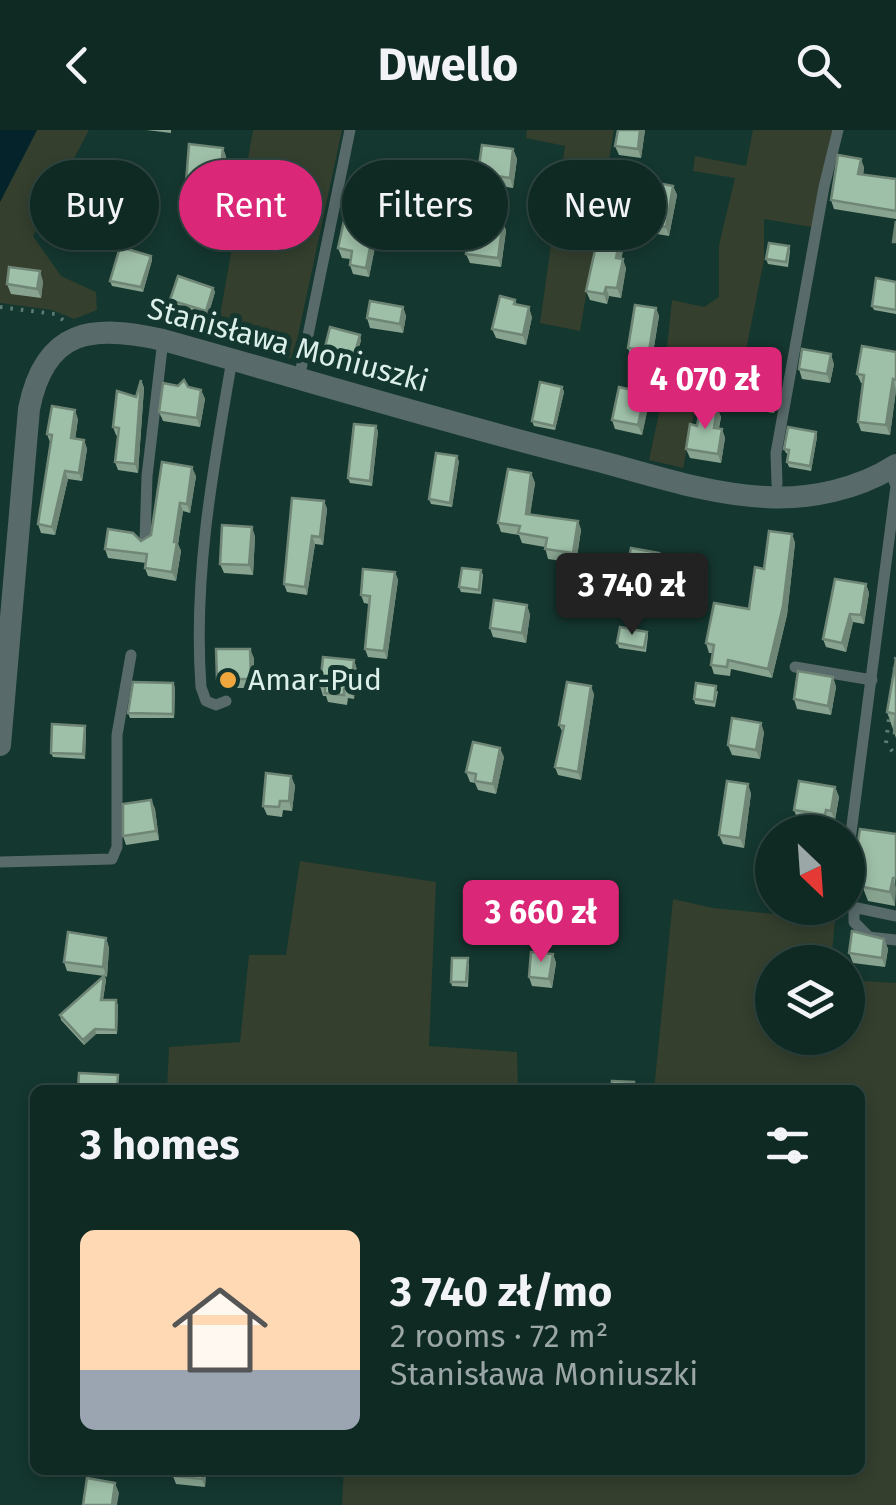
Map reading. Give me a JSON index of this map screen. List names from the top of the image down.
{
  "streets": {
    "street": ["Stanisława Moniuszki"]
  },
  "places": ["Amar-Pud"],
  "north": "bottom right",
  "page": {
    "header": "Dwello",
    "chip": [
      "Buy",
      "Rent",
      "Filters",
      "New"
    ],
    "price": ["4 070 zł", "3 740 zł", "3 660 zł"],
    "heading": "3 homes",
    "list": [
      {
        "name": "3 740 zł/mo",
        "note": "2 rooms · 72 m² · Stanisława Moniuszki"
      }
    ]
  }
}
